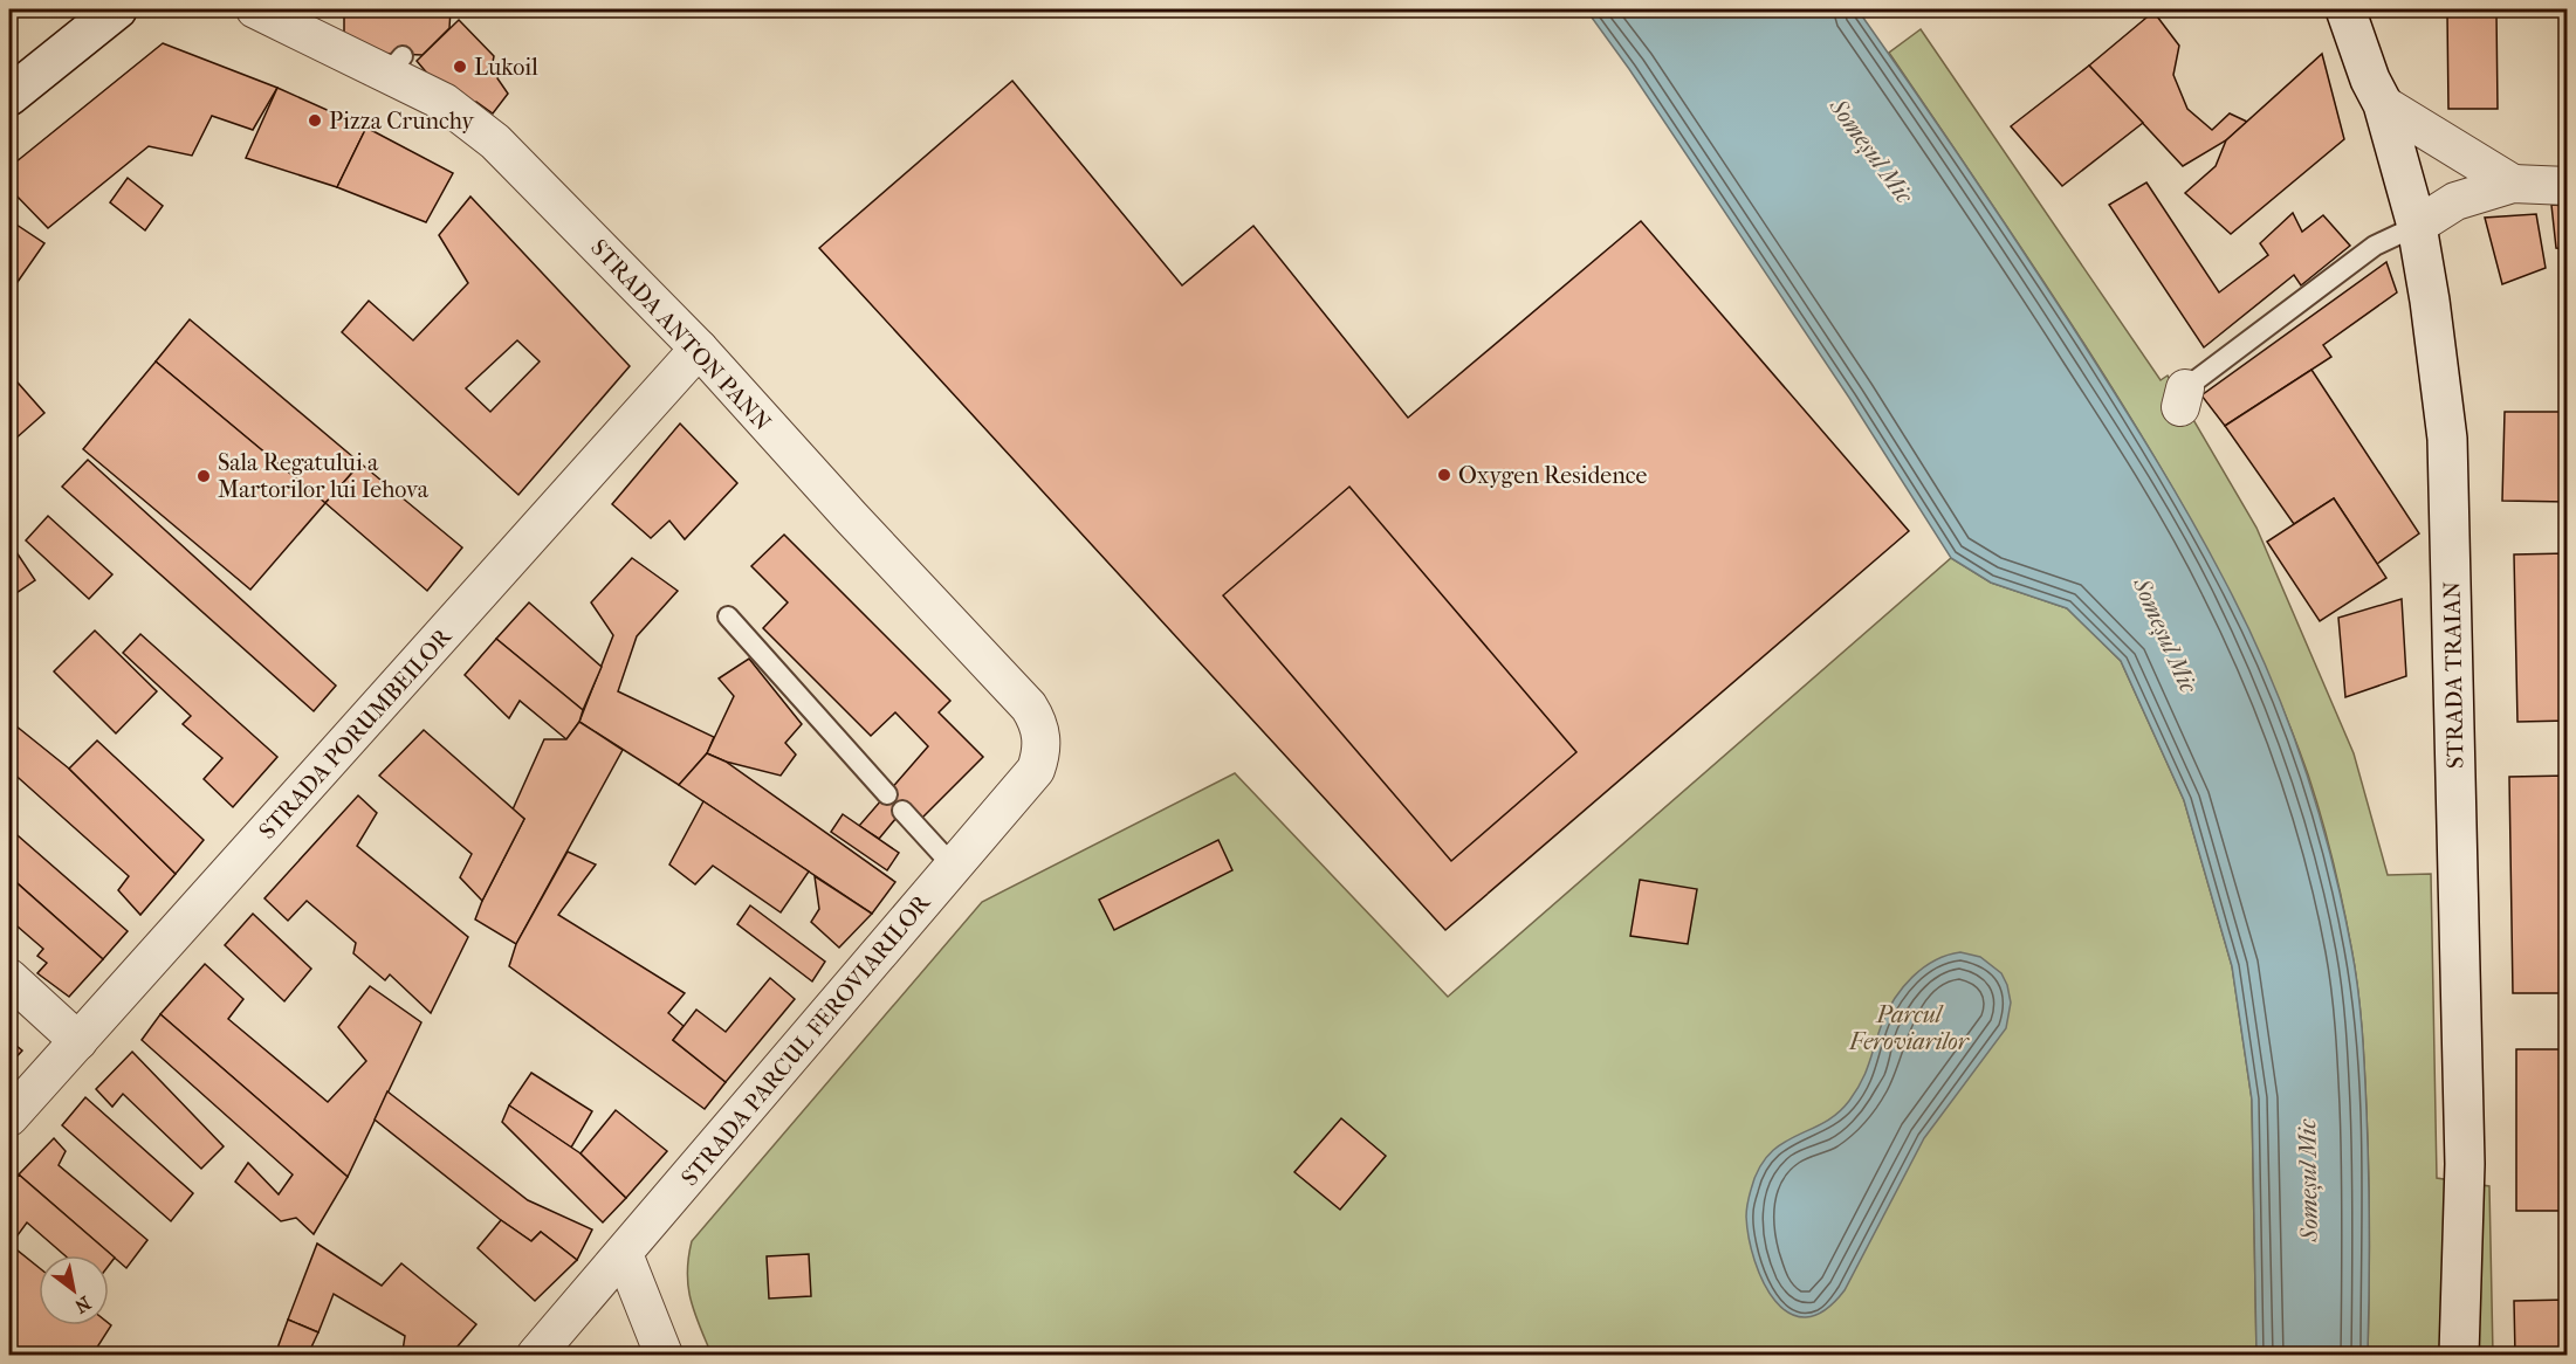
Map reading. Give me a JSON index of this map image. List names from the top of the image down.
{
  "streets": {
    "main road": ["STRADA TRAIAN"],
    "street": ["STRADA ANTON PANN", "STRADA PORUMBEILOR", "STRADA PARCUL FEROVIARILOR"]
  },
  "crossings": [
    ["STRADA ANTON PANN", "STRADA PORUMBEILOR"],
    ["STRADA ANTON PANN", "STRADA PARCUL FEROVIARILOR"]
  ],
  "water": ["Someșul Mic"],
  "parks": ["Parcul Feroviarilor"],
  "places": [
    "Lukoil",
    "Pizza Crunchy",
    "Oxygen Residence",
    "Sala Regatului a Martorilor lui Iehova"
  ],
  "north": "bottom right"
}
